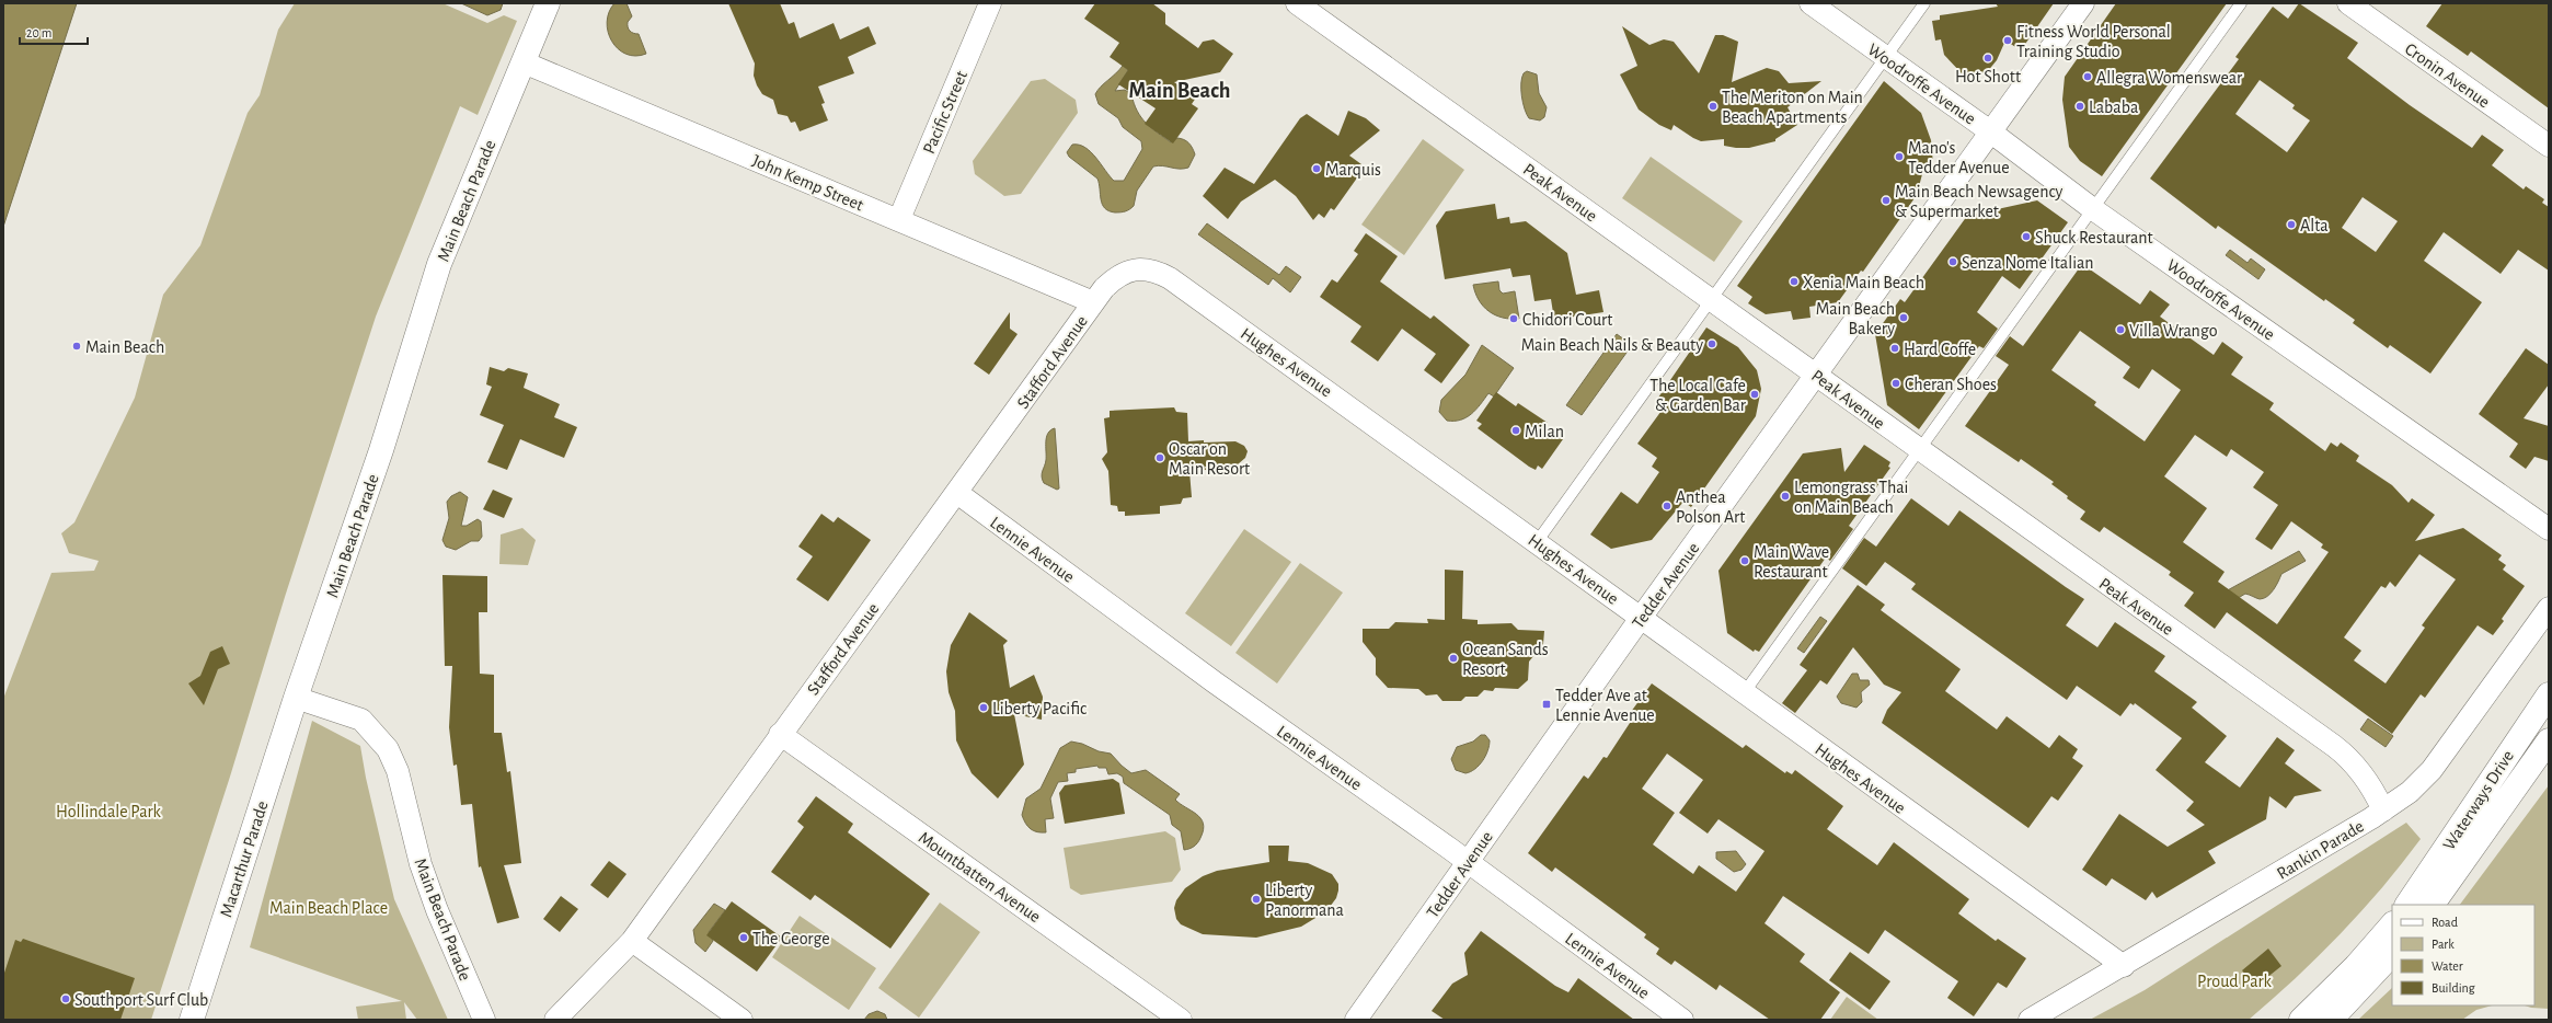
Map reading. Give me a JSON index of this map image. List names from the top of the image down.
{
  "streets": {
    "street": [
      "Cronin Avenue",
      "Woodroffe Avenue",
      "Pacific Street",
      "John Kemp Street",
      "Peak Avenue",
      "Main Beach Parade",
      "Stafford Avenue",
      "Hughes Avenue",
      "Lennie Avenue",
      "Tedder Avenue",
      "Waterways Drive",
      "Rankin Parade",
      "Macarthur Parade",
      "Mountbatten Avenue"
    ]
  },
  "crossings": [
    ["Woodroffe Avenue", "Tedder Avenue"],
    ["Pacific Street", "John Kemp Street"],
    ["John Kemp Street", "Main Beach Parade"],
    ["John Kemp Street", "Stafford Avenue"],
    ["Peak Avenue", "Tedder Avenue"],
    ["Peak Avenue", "Rankin Parade"],
    ["Main Beach Parade", "Macarthur Parade"],
    ["Stafford Avenue", "Hughes Avenue"],
    ["Stafford Avenue", "Lennie Avenue"],
    ["Stafford Avenue", "Mountbatten Avenue"],
    ["Hughes Avenue", "Tedder Avenue"],
    ["Hughes Avenue", "Rankin Parade"],
    ["Lennie Avenue", "Tedder Avenue"]
  ],
  "districts": ["Main Beach"],
  "parks": ["Hollindale Park", "Main Beach Place", "Proud Park"],
  "places": {
    "other": [
      "Fitness World Personal Training Studio",
      "Hot Shott",
      "Allegra Womenswear",
      "The Meriton on Main Beach Apartments",
      "Lababa",
      "Mano's Tedder Avenue",
      "Marquis",
      "Main Beach Newsagency & Supermarket",
      "Alta",
      "Shuck Restaurant",
      "Senza Nome Italian",
      "Xenia Main Beach",
      "Main Beach Bakery",
      "Chidori Court",
      "Villa Wrango",
      "Main Beach Nails & Beauty",
      "Main Beach",
      "Hard Coffe",
      "Cheran Shoes",
      "The Local Cafe & Garden Bar",
      "Milan",
      "Oscar on Main Resort",
      "Lemongrass Thai on Main Beach",
      "Anthea Polson Art",
      "Main Wave Restaurant",
      "Ocean Sands Resort",
      "Liberty Pacific",
      "Liberty Panormana",
      "The George",
      "Southport Surf Club"
    ],
    "transit": ["Tedder Ave at Lennie Avenue"]
  },
  "legend": [
    "Road",
    "Park",
    "Water",
    "Building"
  ],
  "scale_bar": "20 m"
}
